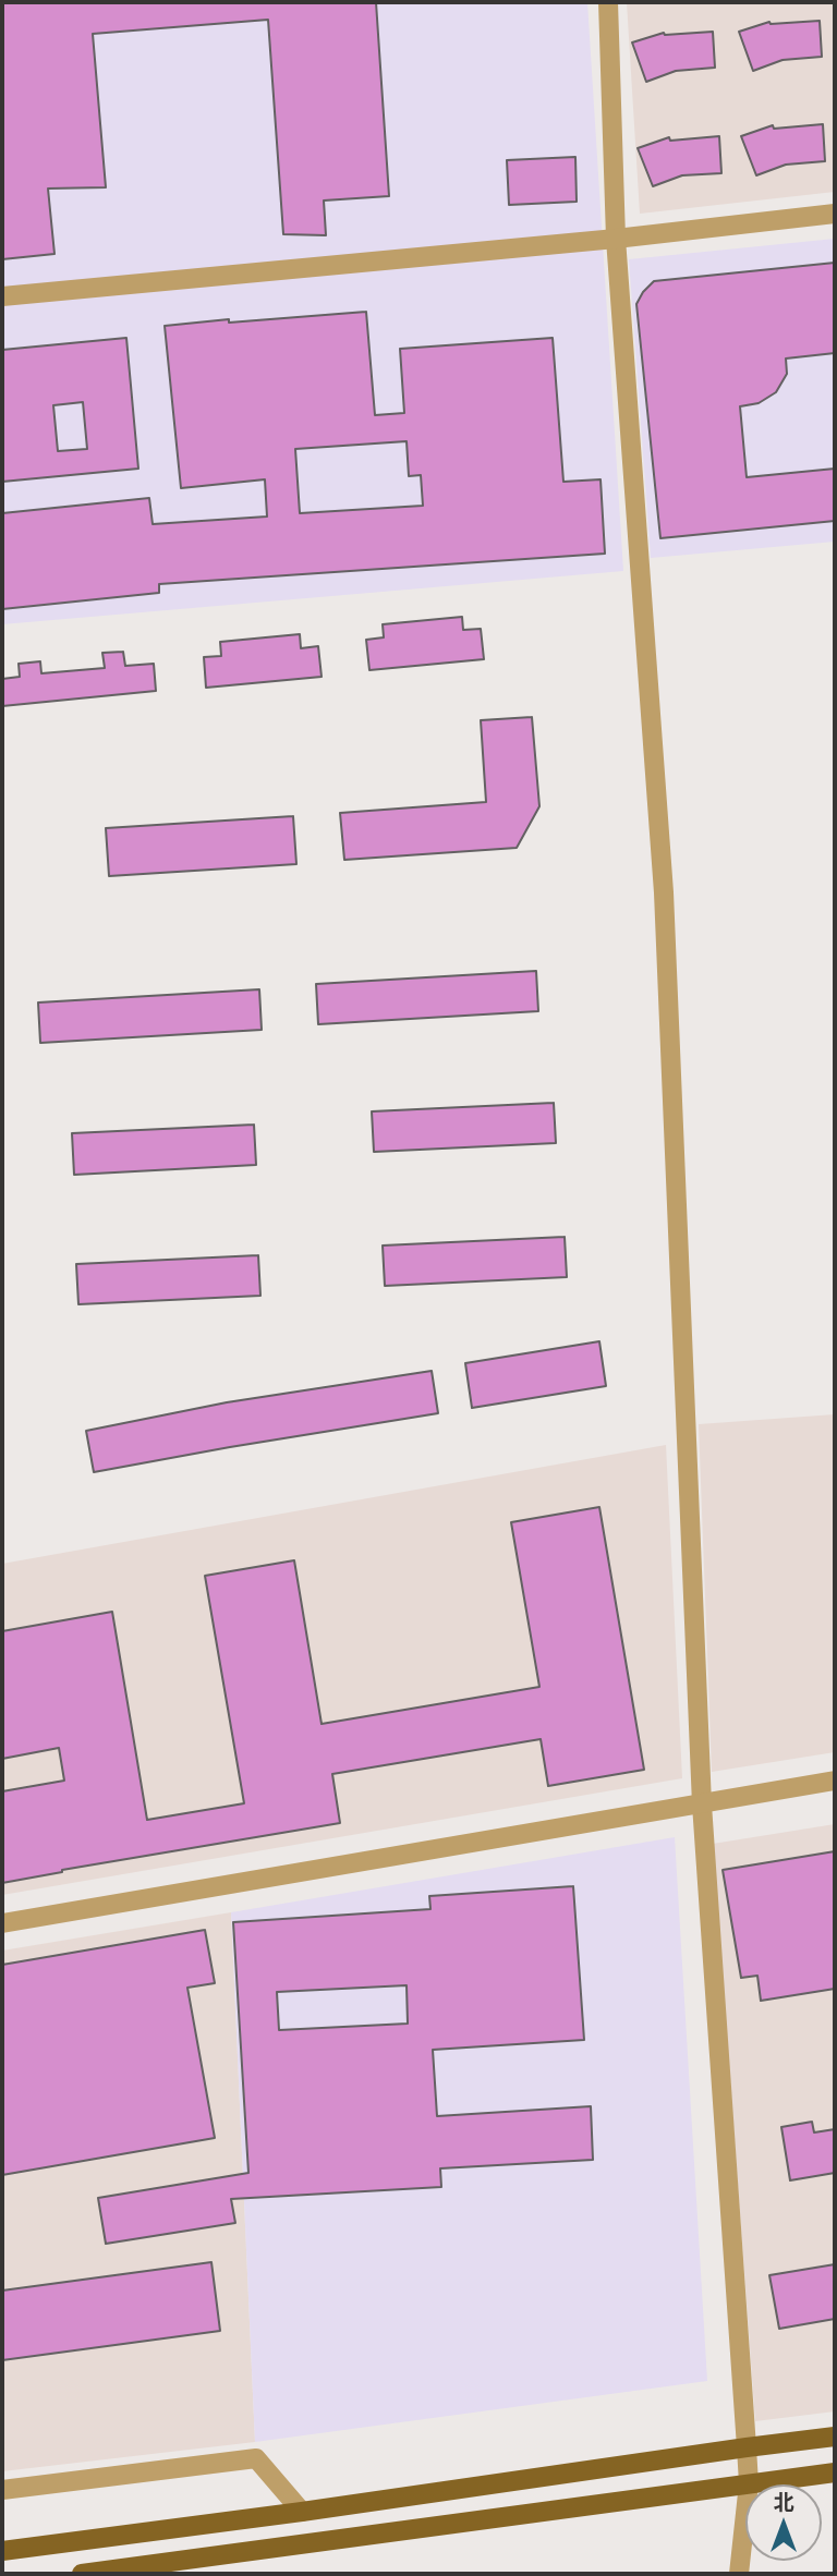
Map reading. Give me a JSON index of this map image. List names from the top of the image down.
{
  "north": "top"
}
